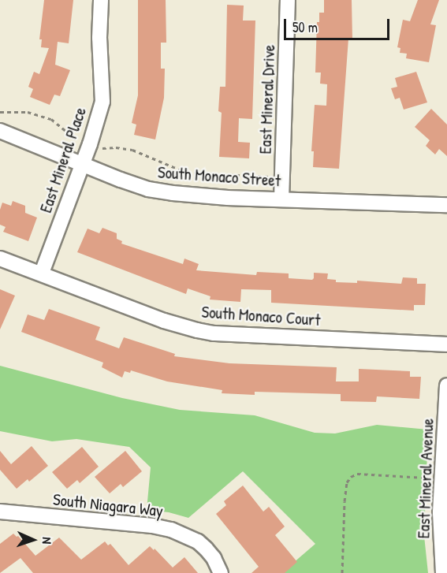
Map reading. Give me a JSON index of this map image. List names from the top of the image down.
{
  "streets": {
    "street": [
      "East Mineral Drive",
      "East Mineral Place",
      "South Monaco Street",
      "South Monaco Court",
      "East Mineral Avenue",
      "South Niagara Way"
    ]
  },
  "crossings": [
    ["East Mineral Drive", "South Monaco Street"],
    ["East Mineral Place", "South Monaco Street"],
    ["East Mineral Place", "South Monaco Court"]
  ],
  "scale_bar": "50 m",
  "north": "right"
}
